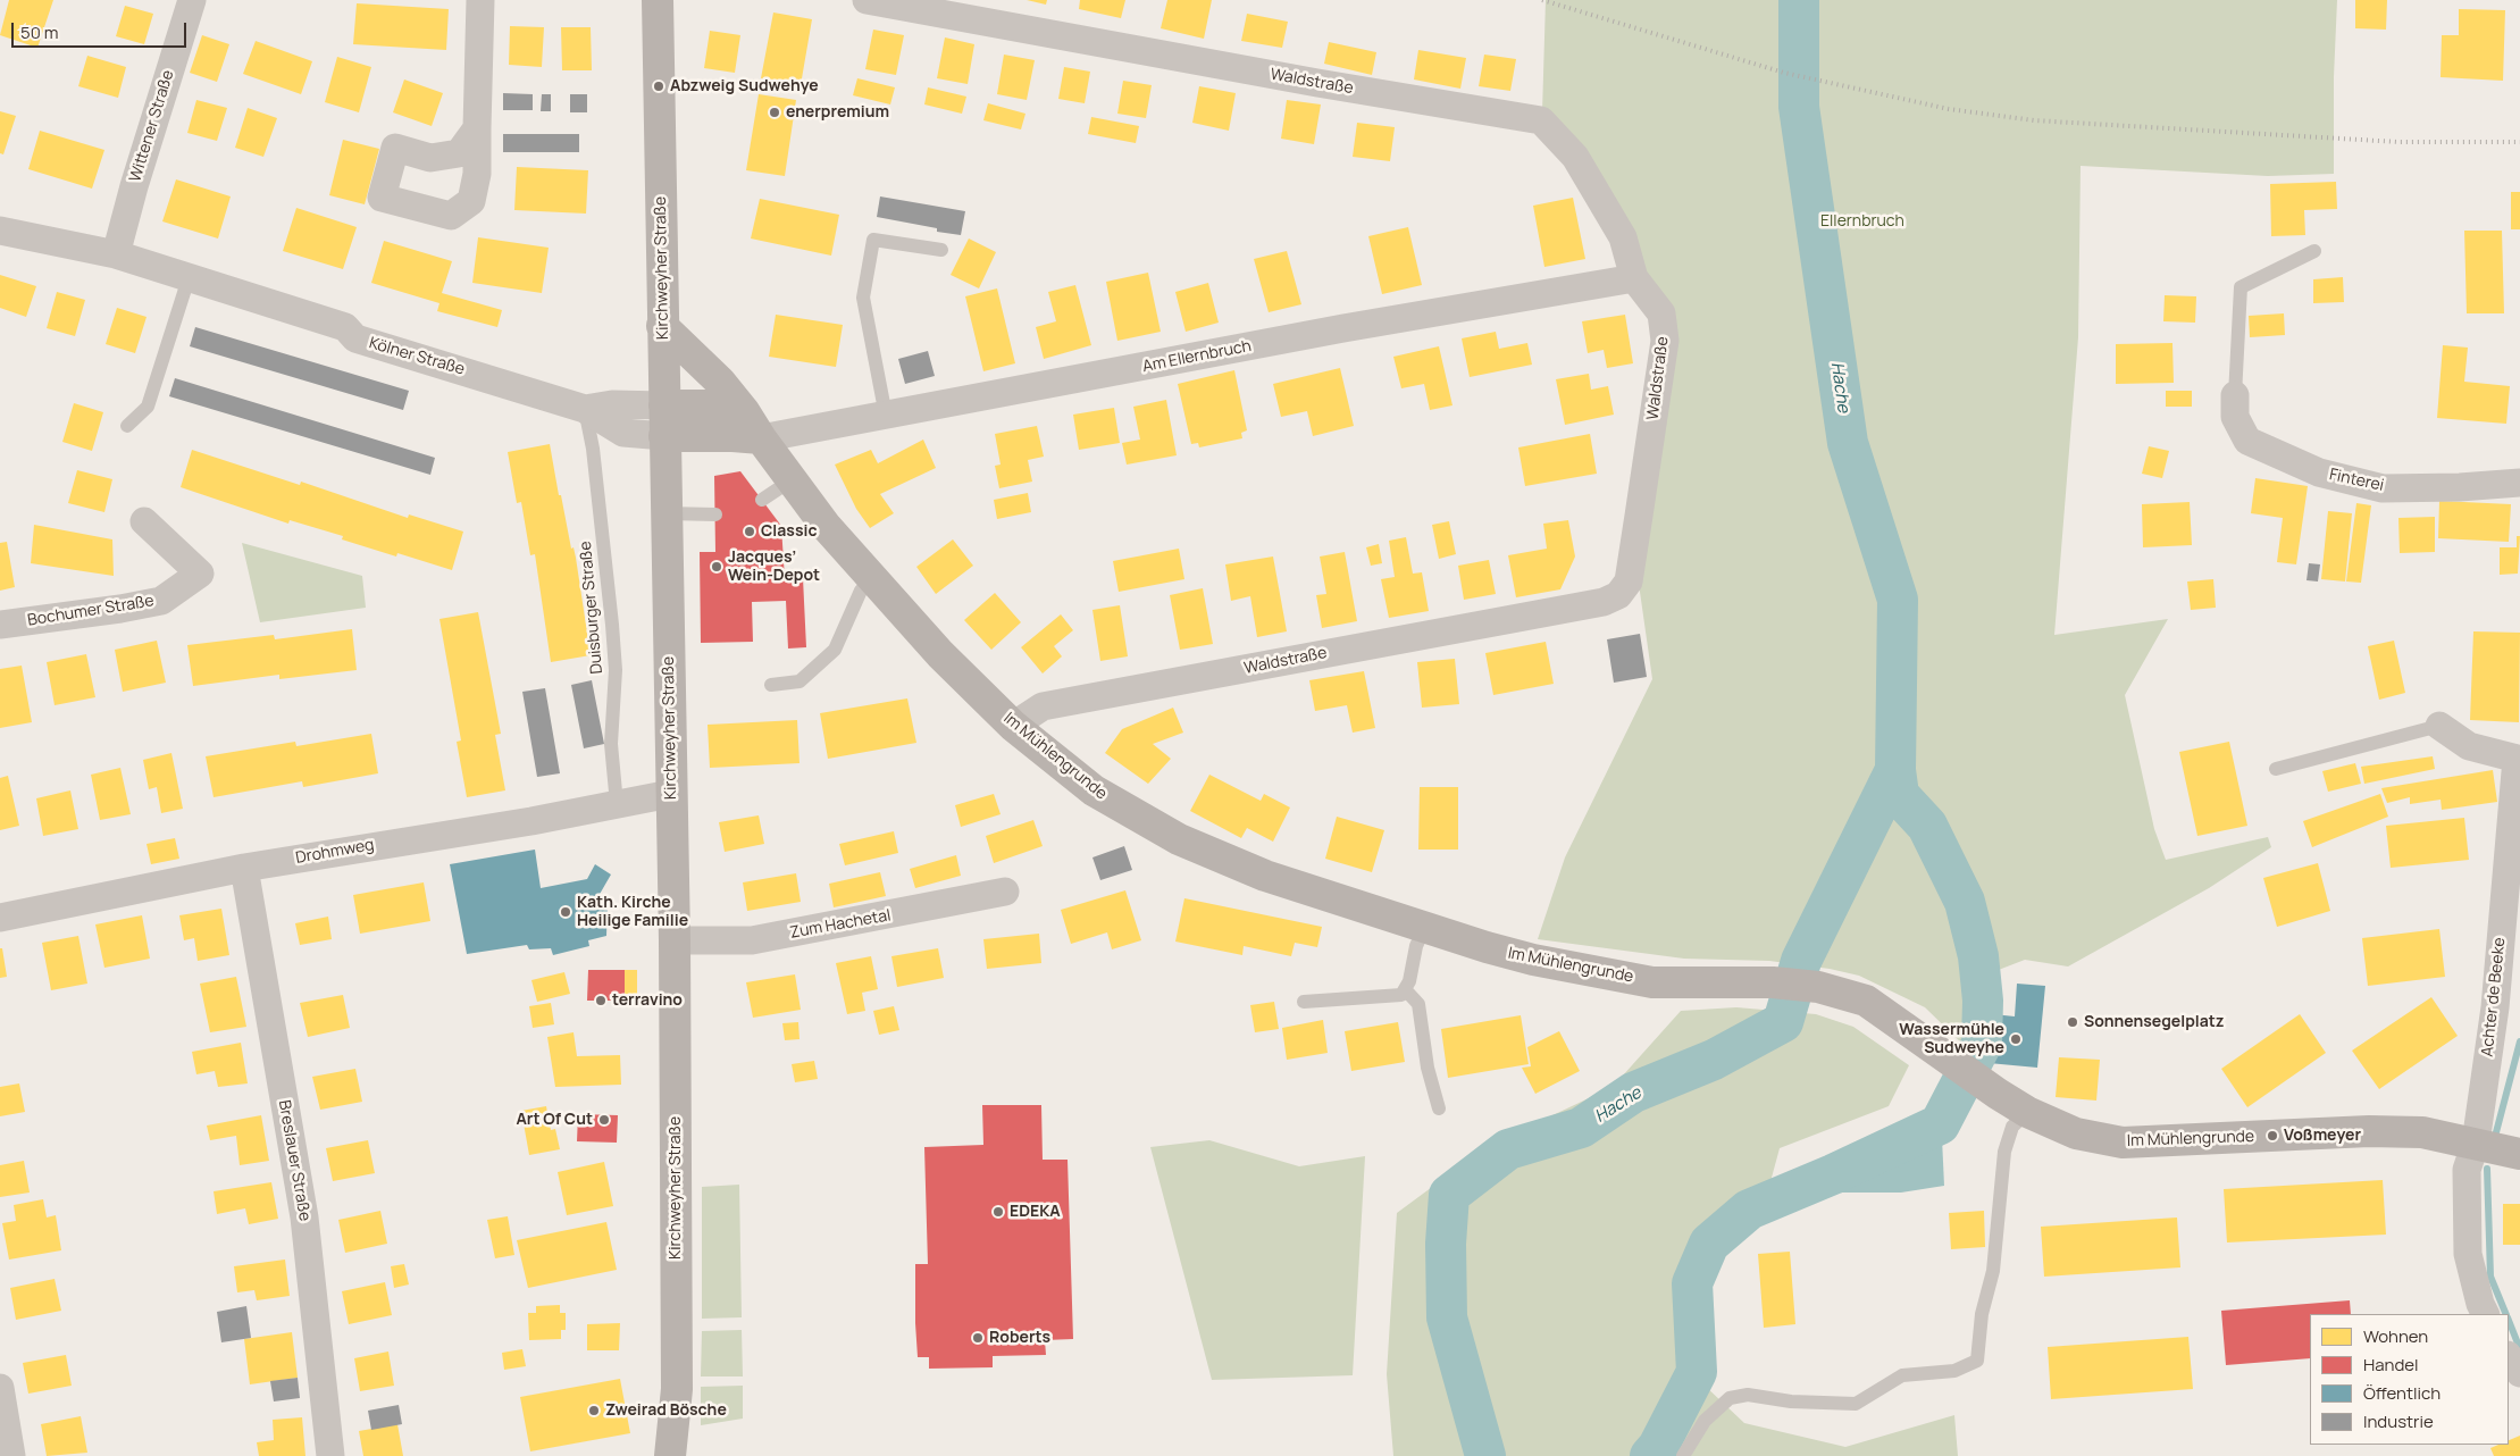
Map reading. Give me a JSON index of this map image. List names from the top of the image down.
{
  "streets": {
    "main road": ["Kirchweyher Straße", "Im Mühlengrunde"],
    "street": [
      "Waldstraße",
      "Wittener Straße",
      "Kölner Straße",
      "Am Ellernbruch",
      "Finterei",
      "Bochumer Straße",
      "Drohmweg",
      "Zum Hachetal",
      "Achter de Beeke",
      "Breslauer Straße"
    ],
    "lane": ["Duisburger Straße"]
  },
  "crossings": [
    ["Waldstraße", "Am Ellernbruch"],
    ["Waldstraße", "Im Mühlengrunde"],
    ["Wittener Straße", "Kölner Straße"],
    ["Kirchweyher Straße", "Kölner Straße"],
    ["Kirchweyher Straße", "Im Mühlengrunde"],
    ["Kirchweyher Straße", "Drohmweg"],
    ["Kirchweyher Straße", "Zum Hachetal"],
    ["Kölner Straße", "Duisburger Straße"],
    ["Am Ellernbruch", "Im Mühlengrunde"],
    ["Duisburger Straße", "Drohmweg"],
    ["Im Mühlengrunde", "Achter de Beeke"],
    ["Drohmweg", "Breslauer Straße"]
  ],
  "water": ["Hache"],
  "parks": ["Ellernbruch"],
  "places": [
    "Abzweig Sudwehye",
    "enerpremium",
    "Classic",
    "Jacques’ Wein-Depot",
    "Kath. Kirche Heilige Familie",
    "terravino",
    "Sonnensegelplatz",
    "Wassermühle Sudweyhe",
    "Art Of Cut",
    "Voßmeyer",
    "EDEKA",
    "Roberts",
    "Zweirad Bösche"
  ],
  "legend": [
    "Wohnen",
    "Handel",
    "Öffentlich",
    "Industrie"
  ],
  "scale_bar": "50 m"
}
